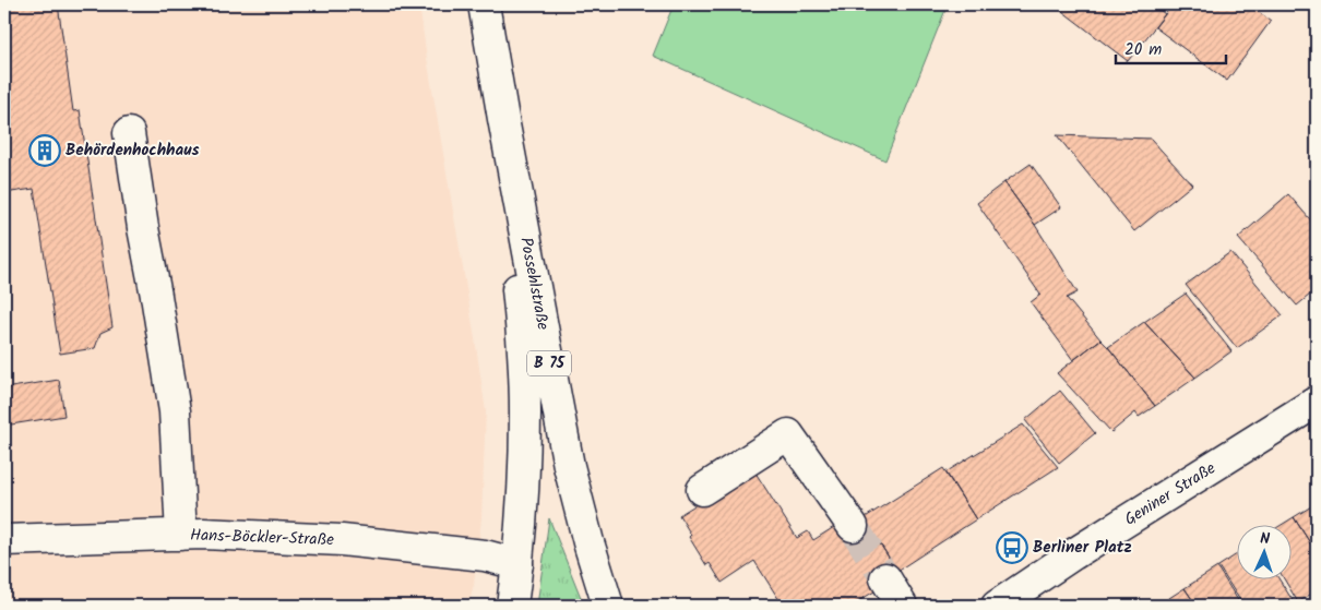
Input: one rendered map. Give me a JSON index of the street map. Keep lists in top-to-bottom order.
{
  "streets": {
    "main road": [
      "Possehlstraße",
      "B 75",
      "Geniner Straße",
      "Hans-Böckler-Straße"
    ]
  },
  "crossings": [
    ["Possehlstraße", "Hans-Böckler-Straße"]
  ],
  "places": {
    "building": ["Behördenhochhaus"],
    "bus stop": ["Berliner Platz"]
  },
  "scale_bar": "20 m",
  "north": "top"
}
